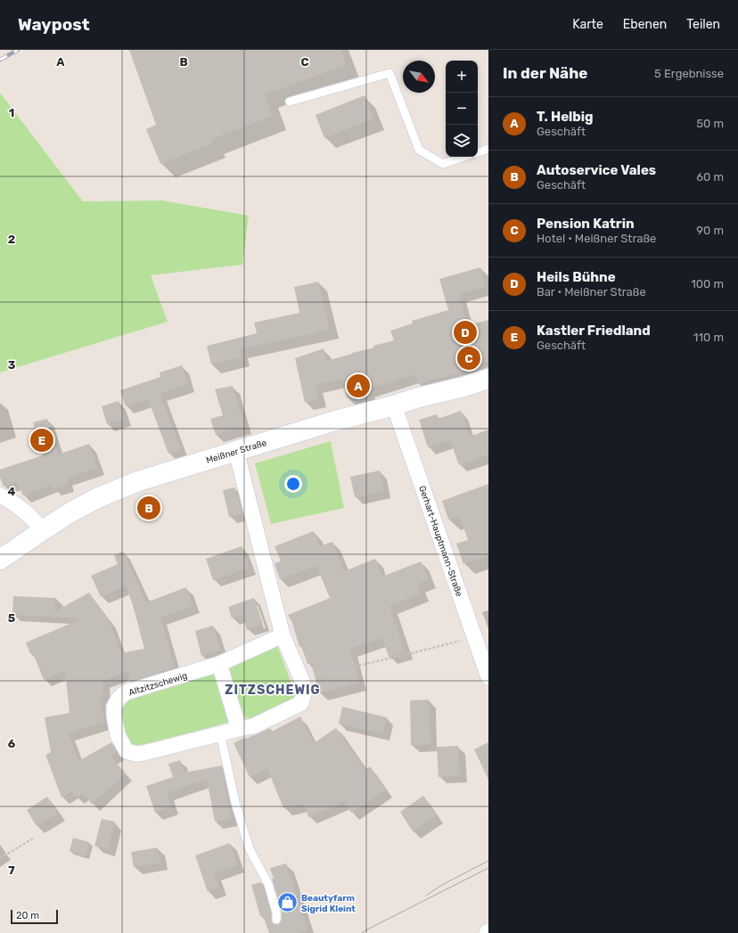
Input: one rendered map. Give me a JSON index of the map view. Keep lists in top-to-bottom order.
{
  "streets": {
    "main road": ["Meißner Straße"],
    "street": ["Gerhart-Hauptmann-Straße", "Altzitzschewig"]
  },
  "crossings": [
    ["Meißner Straße", "Gerhart-Hauptmann-Straße"],
    ["Meißner Straße", "Altzitzschewig"]
  ],
  "districts": ["ZITZSCHEWIG"],
  "places": {
    "shop": ["Beautyfarm Sigrid Kleint"]
  },
  "scale_bar": "20 m",
  "north": "bottom right",
  "page": {
    "header": "Waypost",
    "nav": ["Karte", "Ebenen", "Teilen"],
    "heading": ["In der Nähe", "5 Ergebnisse"],
    "map_buttons": ["+", "−"],
    "list": [
      {
        "mark": "A",
        "name": "T. Helbig",
        "note": "Geschäft",
        "value": "50 m"
      },
      {
        "mark": "B",
        "name": "Autoservice Vales",
        "note": "Geschäft",
        "value": "60 m"
      },
      {
        "mark": "C",
        "name": "Pension Katrin",
        "note": "Hotel · Meißner Straße",
        "value": "90 m"
      },
      {
        "mark": "D",
        "name": "Heils Bühne",
        "note": "Bar · Meißner Straße",
        "value": "100 m"
      },
      {
        "mark": "E",
        "name": "Kastler Friedland",
        "note": "Geschäft",
        "value": "110 m"
      }
    ],
    "pins": [
      "D",
      "C",
      "A",
      "E",
      "B"
    ],
    "scale": "20 m"
  },
  "grid": {
    "columns": ["A", "B", "C"],
    "rows": [
      "1",
      "2",
      "3",
      "4",
      "5",
      "6",
      "7"
    ]
  }
}
